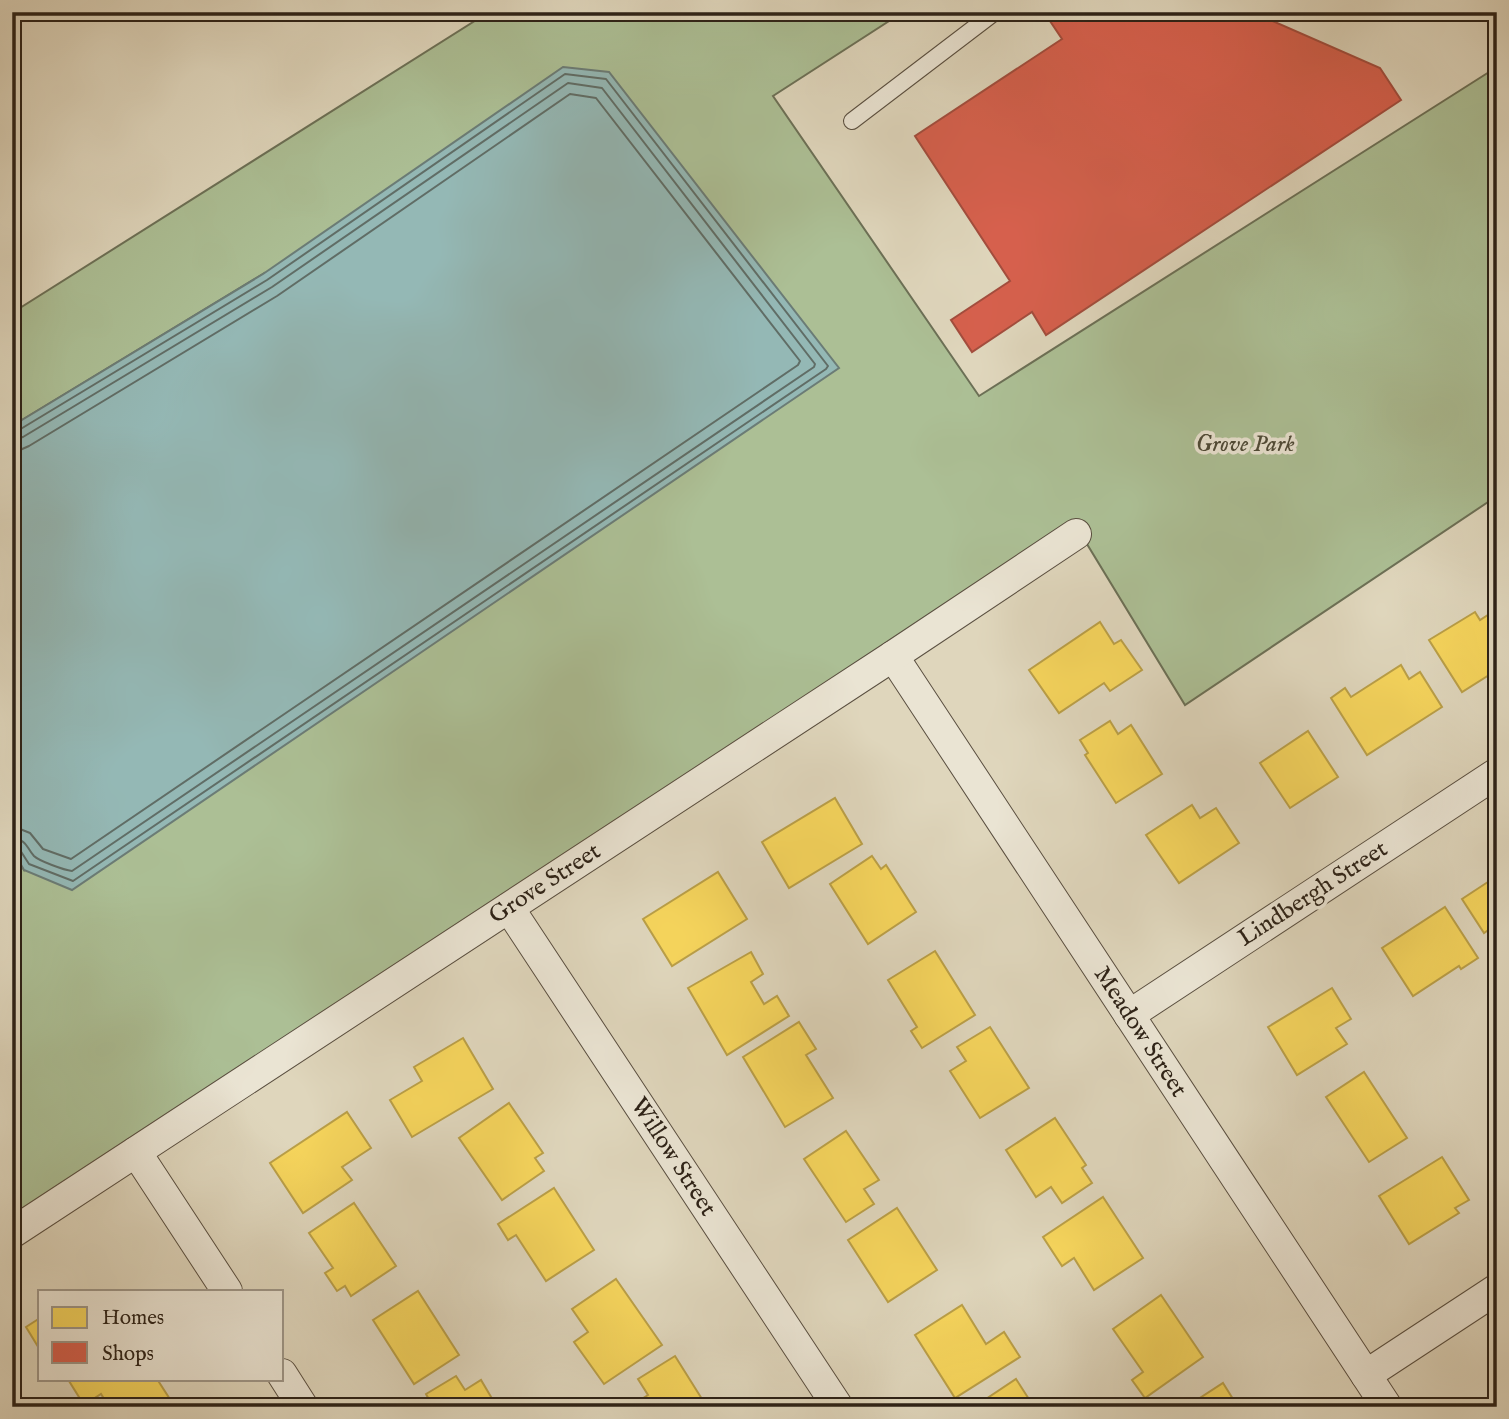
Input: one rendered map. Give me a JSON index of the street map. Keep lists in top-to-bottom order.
{
  "streets": {
    "street": [
      "Grove Street",
      "Lindbergh Street",
      "Meadow Street",
      "Willow Street"
    ]
  },
  "crossings": [
    ["Grove Street", "Meadow Street"],
    ["Grove Street", "Willow Street"],
    ["Lindbergh Street", "Meadow Street"]
  ],
  "parks": ["Grove Park"],
  "legend": ["Homes", "Shops"]
}
